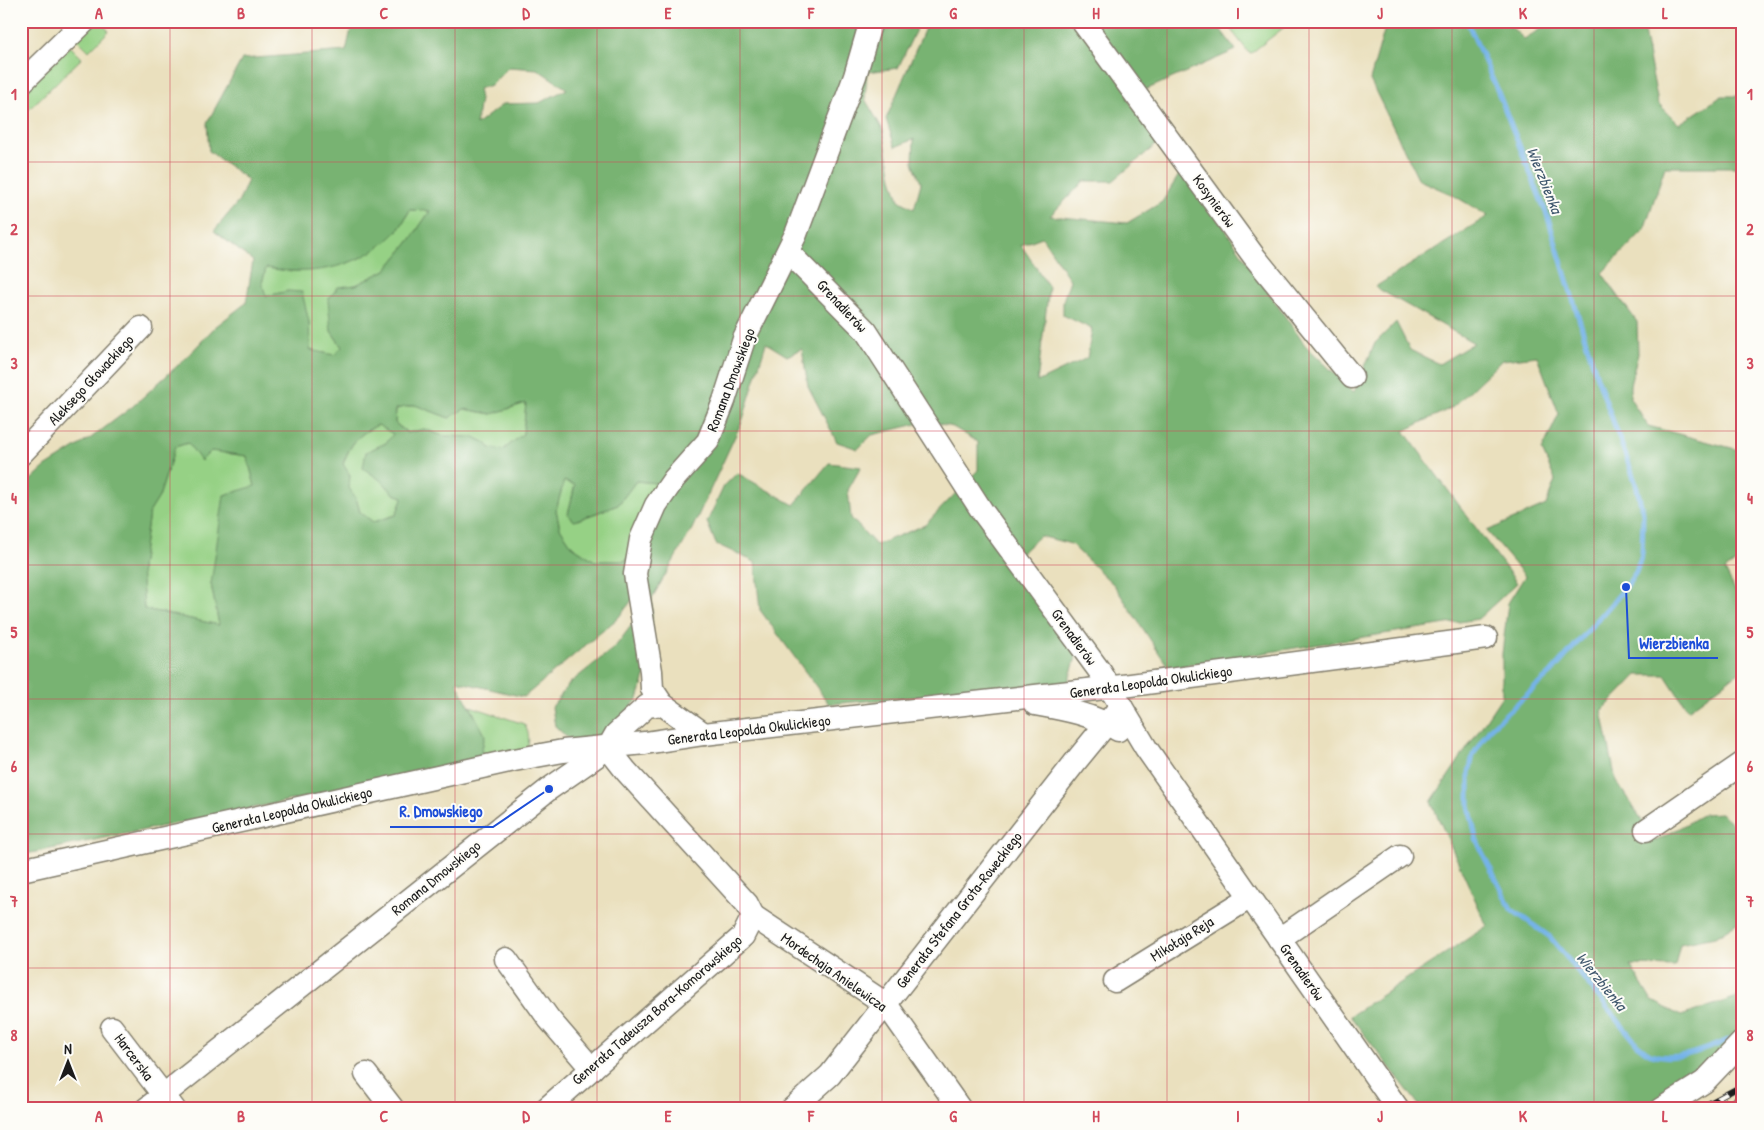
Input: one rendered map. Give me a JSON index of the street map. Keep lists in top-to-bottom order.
{
  "streets": {
    "street": [
      "Kosynierów",
      "Grenadierów",
      "Aleksego Głowackiego",
      "Romana Dmowskiego",
      "Generała Leopolda Okulickiego",
      "Generała Stefana Grota-Roweckiego",
      "Mikołaja Reja",
      "Mordechaja Anielewicza",
      "Generała Tadeusza Bora-Komorowskiego",
      "Harcerska"
    ]
  },
  "crossings": [
    ["Grenadierów", "Romana Dmowskiego"],
    ["Grenadierów", "Generała Leopolda Okulickiego"],
    ["Grenadierów", "Generała Stefana Grota-Roweckiego"],
    ["Grenadierów", "Mikołaja Reja"],
    ["Romana Dmowskiego", "Generała Leopolda Okulickiego"],
    ["Romana Dmowskiego", "Harcerska"],
    ["Generała Leopolda Okulickiego", "Generała Stefana Grota-Roweckiego"],
    ["Generała Stefana Grota-Roweckiego", "Mordechaja Anielewicza"],
    ["Mordechaja Anielewicza", "Generała Tadeusza Bora-Komorowskiego"]
  ],
  "water": ["Wierzbienka"],
  "places": ["Wierzbienka", "R. Dmowskiego"],
  "north": "top",
  "grid": {
    "columns": [
      "A",
      "B",
      "C",
      "D",
      "E",
      "F",
      "G",
      "H",
      "I",
      "J",
      "K",
      "L"
    ],
    "rows": [
      "1",
      "2",
      "3",
      "4",
      "5",
      "6",
      "7",
      "8"
    ]
  }
}
